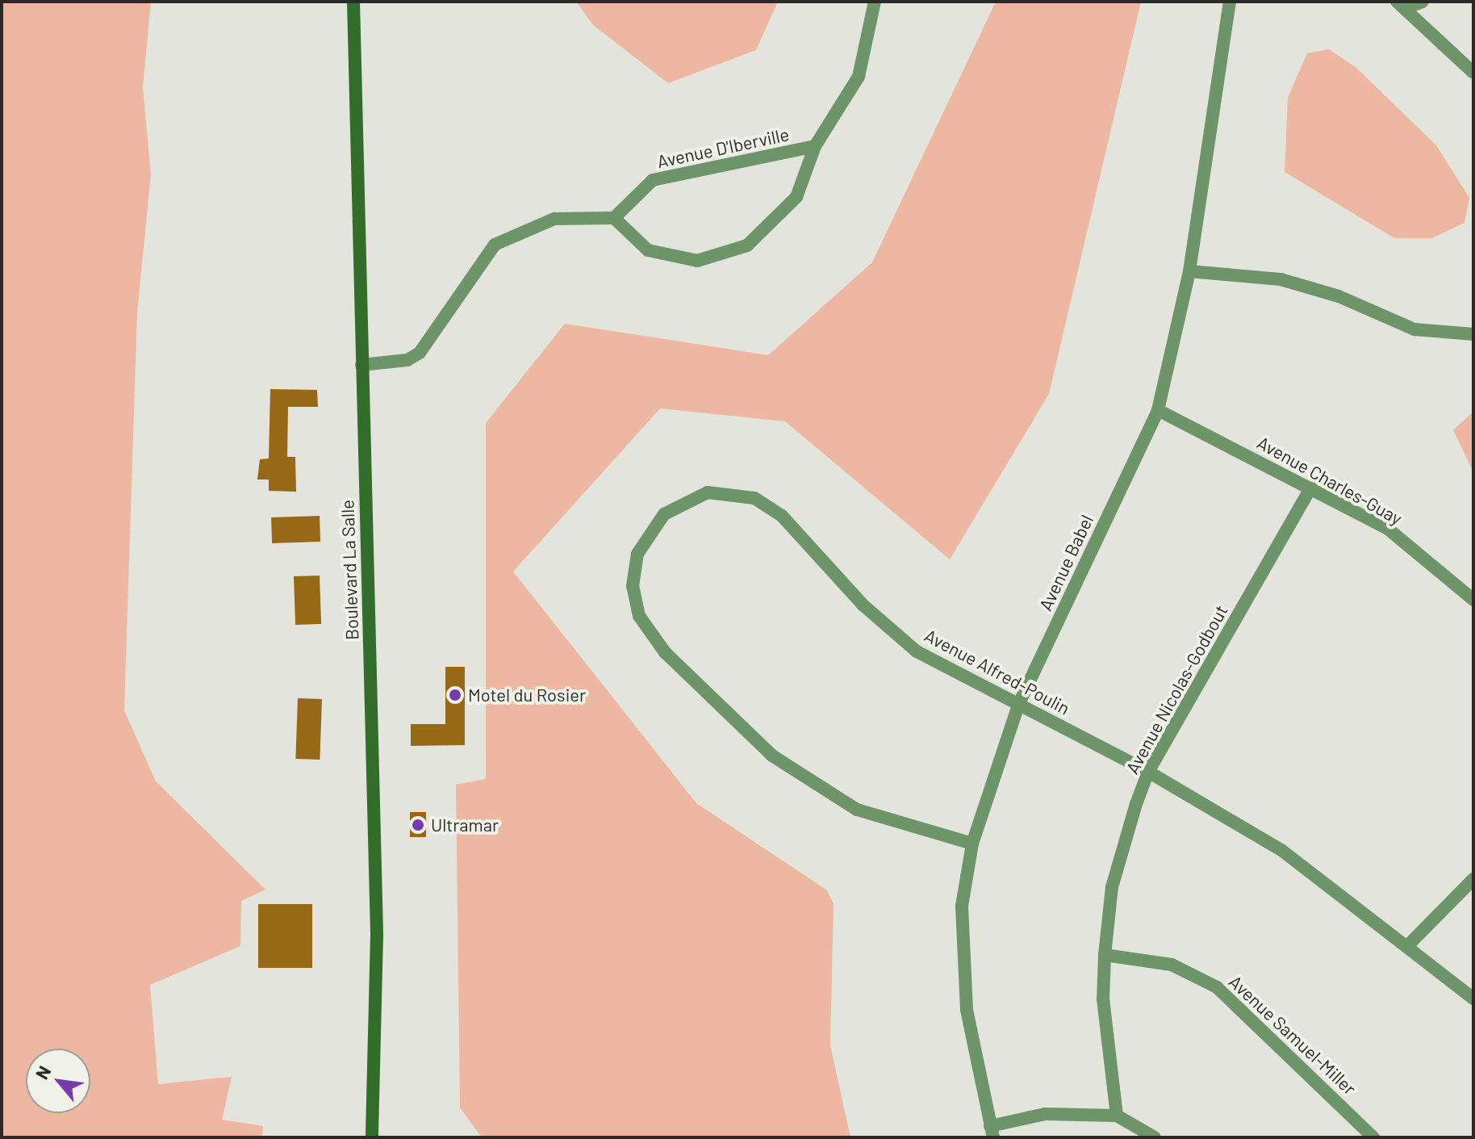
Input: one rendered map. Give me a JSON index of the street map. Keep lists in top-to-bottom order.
{
  "streets": {
    "street": [
      "Avenue D'Iberville",
      "Avenue Charles-Guay",
      "Avenue Babel",
      "Boulevard La Salle",
      "Avenue Alfred-Poulin",
      "Avenue Nicolas-Godbout",
      "Avenue Samuel-Miller"
    ]
  },
  "crossings": [
    ["Avenue Charles-Guay", "Avenue Babel"],
    ["Avenue Charles-Guay", "Avenue Nicolas-Godbout"],
    ["Avenue Babel", "Avenue Alfred-Poulin"],
    ["Avenue Alfred-Poulin", "Avenue Nicolas-Godbout"],
    ["Avenue Nicolas-Godbout", "Avenue Samuel-Miller"]
  ],
  "places": ["Motel du Rosier", "Ultramar"],
  "north": "top left"
}
